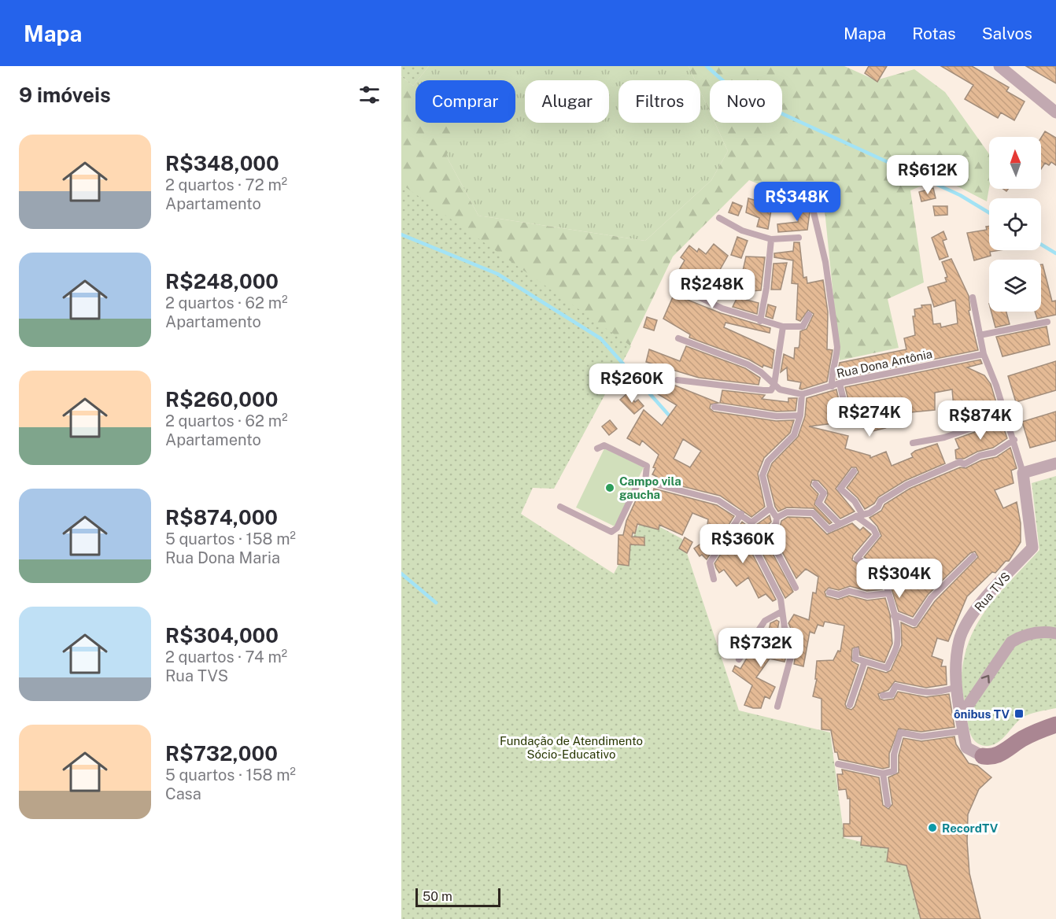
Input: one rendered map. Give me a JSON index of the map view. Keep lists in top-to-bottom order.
{
  "streets": {
    "street": ["Rua TVS"],
    "lane": ["Rua Dona Antônia"]
  },
  "parks": ["Fundação de Atendimento Sócio-Educativo"],
  "places": {
    "other": ["Campo vila gaucha", "RecordTV"],
    "transit": ["ônibus TV"]
  },
  "scale_bar": "50 m",
  "north": "top",
  "page": {
    "header": "Mapa",
    "nav": ["Mapa", "Rotas", "Salvos"],
    "heading": "9 imóveis",
    "chip": [
      "Comprar",
      "Alugar",
      "Filtros",
      "Novo"
    ],
    "list": [
      {
        "name": "R$348,000",
        "note": "2 quartos · 72 m² · Apartamento"
      },
      {
        "name": "R$248,000",
        "note": "2 quartos · 62 m² · Apartamento"
      },
      {
        "name": "R$260,000",
        "note": "2 quartos · 62 m² · Apartamento"
      },
      {
        "name": "R$874,000",
        "note": "5 quartos · 158 m² · Rua Dona Maria"
      },
      {
        "name": "R$304,000",
        "note": "2 quartos · 74 m² · Rua TVS"
      },
      {
        "name": "R$732,000",
        "note": "5 quartos · 158 m² · Casa"
      }
    ],
    "price": [
      "R$612K",
      "R$348K",
      "R$248K",
      "R$260K",
      "R$274K",
      "R$874K",
      "R$360K",
      "R$304K",
      "R$732K"
    ],
    "scale": "50 m"
  }
}
